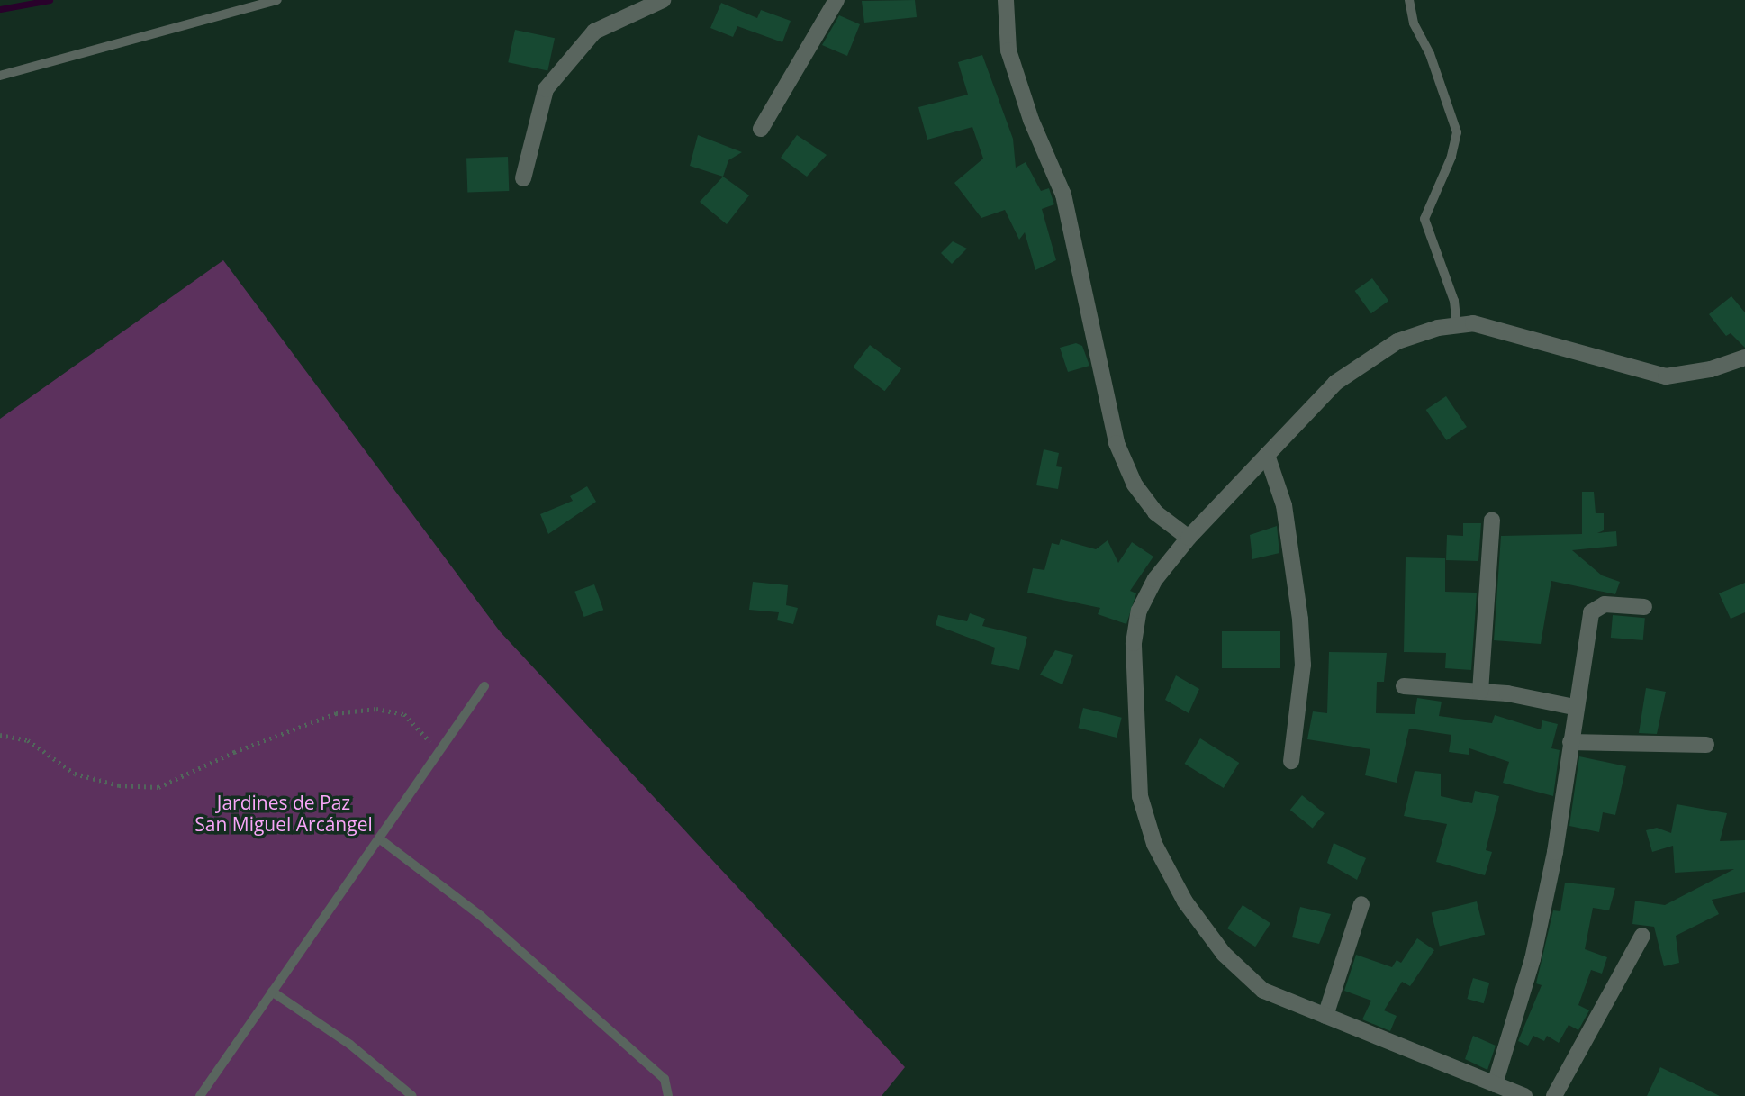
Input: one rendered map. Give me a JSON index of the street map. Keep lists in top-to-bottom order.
{
  "parks": ["Jardines de Paz San Miguel Arcángel"]
}
